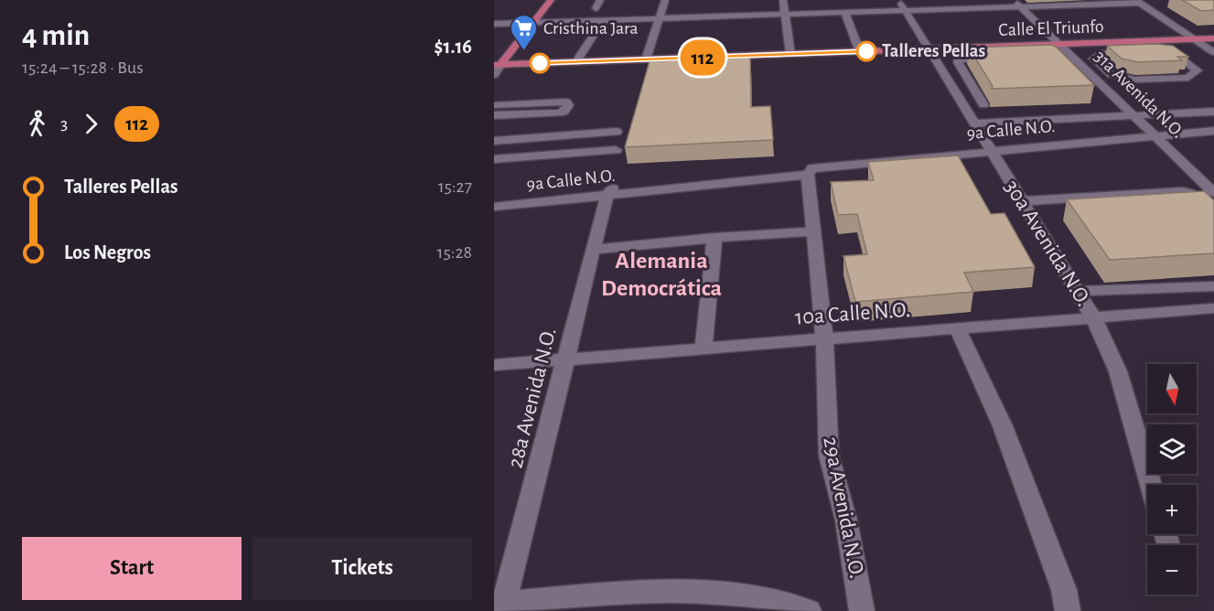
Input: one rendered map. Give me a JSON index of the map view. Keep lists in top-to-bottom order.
{
  "streets": {
    "main road": ["Calle El Triunfo"],
    "street": [
      "31a Avenida N.O.",
      "9a Calle N.O.",
      "30a Avenida N.O.",
      "10a Calle N.O.",
      "28a Avenida N.O.",
      "29a Avenida N.O."
    ]
  },
  "crossings": [
    ["Calle El Triunfo", "31a Avenida N.O."],
    ["Calle El Triunfo", "30a Avenida N.O."],
    ["31a Avenida N.O.", "9a Calle N.O."],
    ["9a Calle N.O.", "30a Avenida N.O."],
    ["9a Calle N.O.", "28a Avenida N.O."],
    ["9a Calle N.O.", "29a Avenida N.O."],
    ["30a Avenida N.O.", "10a Calle N.O."],
    ["10a Calle N.O.", "28a Avenida N.O."],
    ["10a Calle N.O.", "29a Avenida N.O."]
  ],
  "districts": ["Alemania Democrática"],
  "places": {
    "other": ["Talleres Pellas"],
    "supermarket": ["Cristhina Jara"]
  },
  "lines": ["bus line 112"],
  "north": "bottom",
  "page": {
    "heading": ["4 min", "15:24 – 15:28 · Bus", "$1.16"],
    "on_map": "112",
    "legs": ["3", "112"],
    "list": [
      {
        "name": "Talleres Pellas",
        "value": "15:27"
      },
      {
        "name": "Los Negros",
        "value": "15:28"
      }
    ],
    "map_buttons": ["+", "−"],
    "buttons": ["Start", "Tickets"]
  }
}
